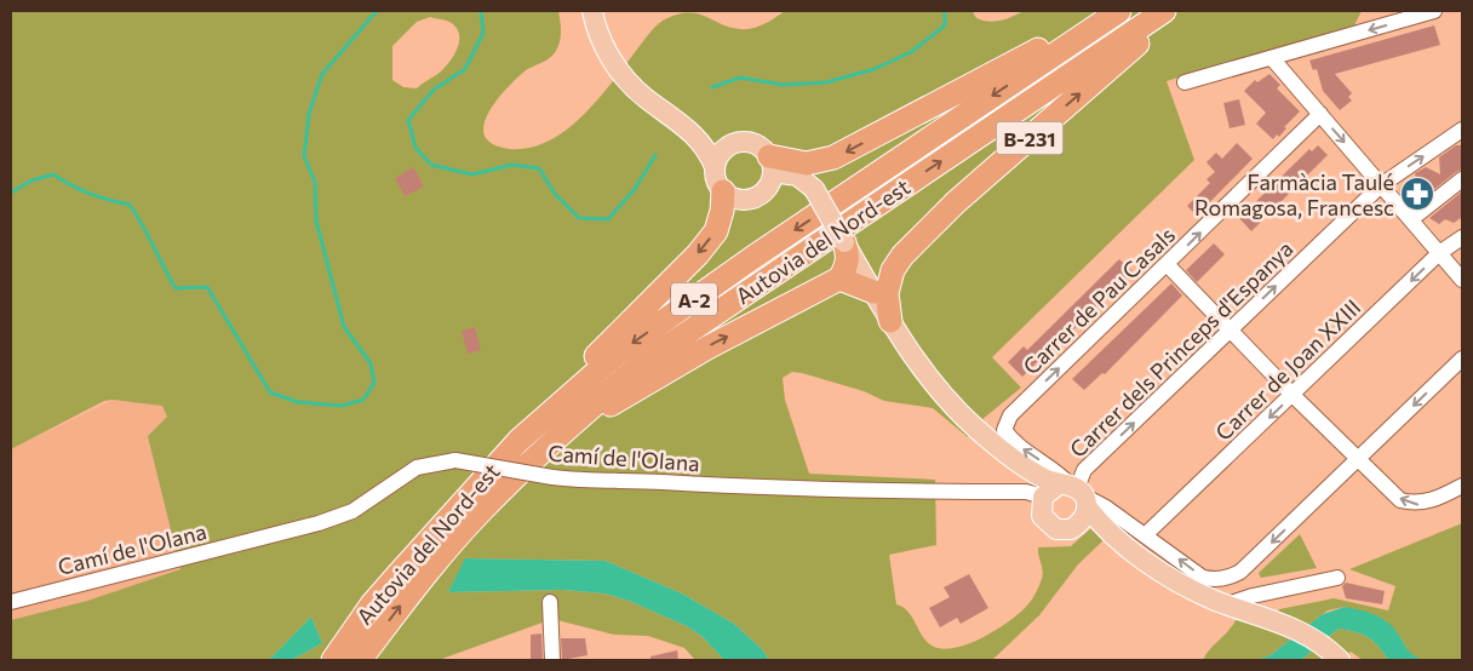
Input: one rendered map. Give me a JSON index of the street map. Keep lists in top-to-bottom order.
{
  "streets": {
    "highway": ["B-231", "Autovia del Nord-est", "A-2"],
    "street": [
      "Carrer de Pau Casals",
      "Carrer dels Princeps d'Espanya",
      "Carrer de Joan XXIII",
      "Camí de l'Olana"
    ]
  },
  "crossings": [
    ["B-231", "Carrer de Pau Casals"],
    ["B-231", "Carrer dels Princeps d'Espanya"],
    ["B-231", "Camí de l'Olana"],
    ["Carrer de Pau Casals", "Carrer dels Princeps d'Espanya"],
    ["Carrer de Pau Casals", "Camí de l'Olana"],
    ["Carrer dels Princeps d'Espanya", "Camí de l'Olana"]
  ],
  "one_way": ["Carrer de Pau Casals", "Carrer dels Princeps d'Espanya"],
  "places": {
    "pharmacy": ["Farmàcia Taulé Romagosa, Francesc"]
  }
}
